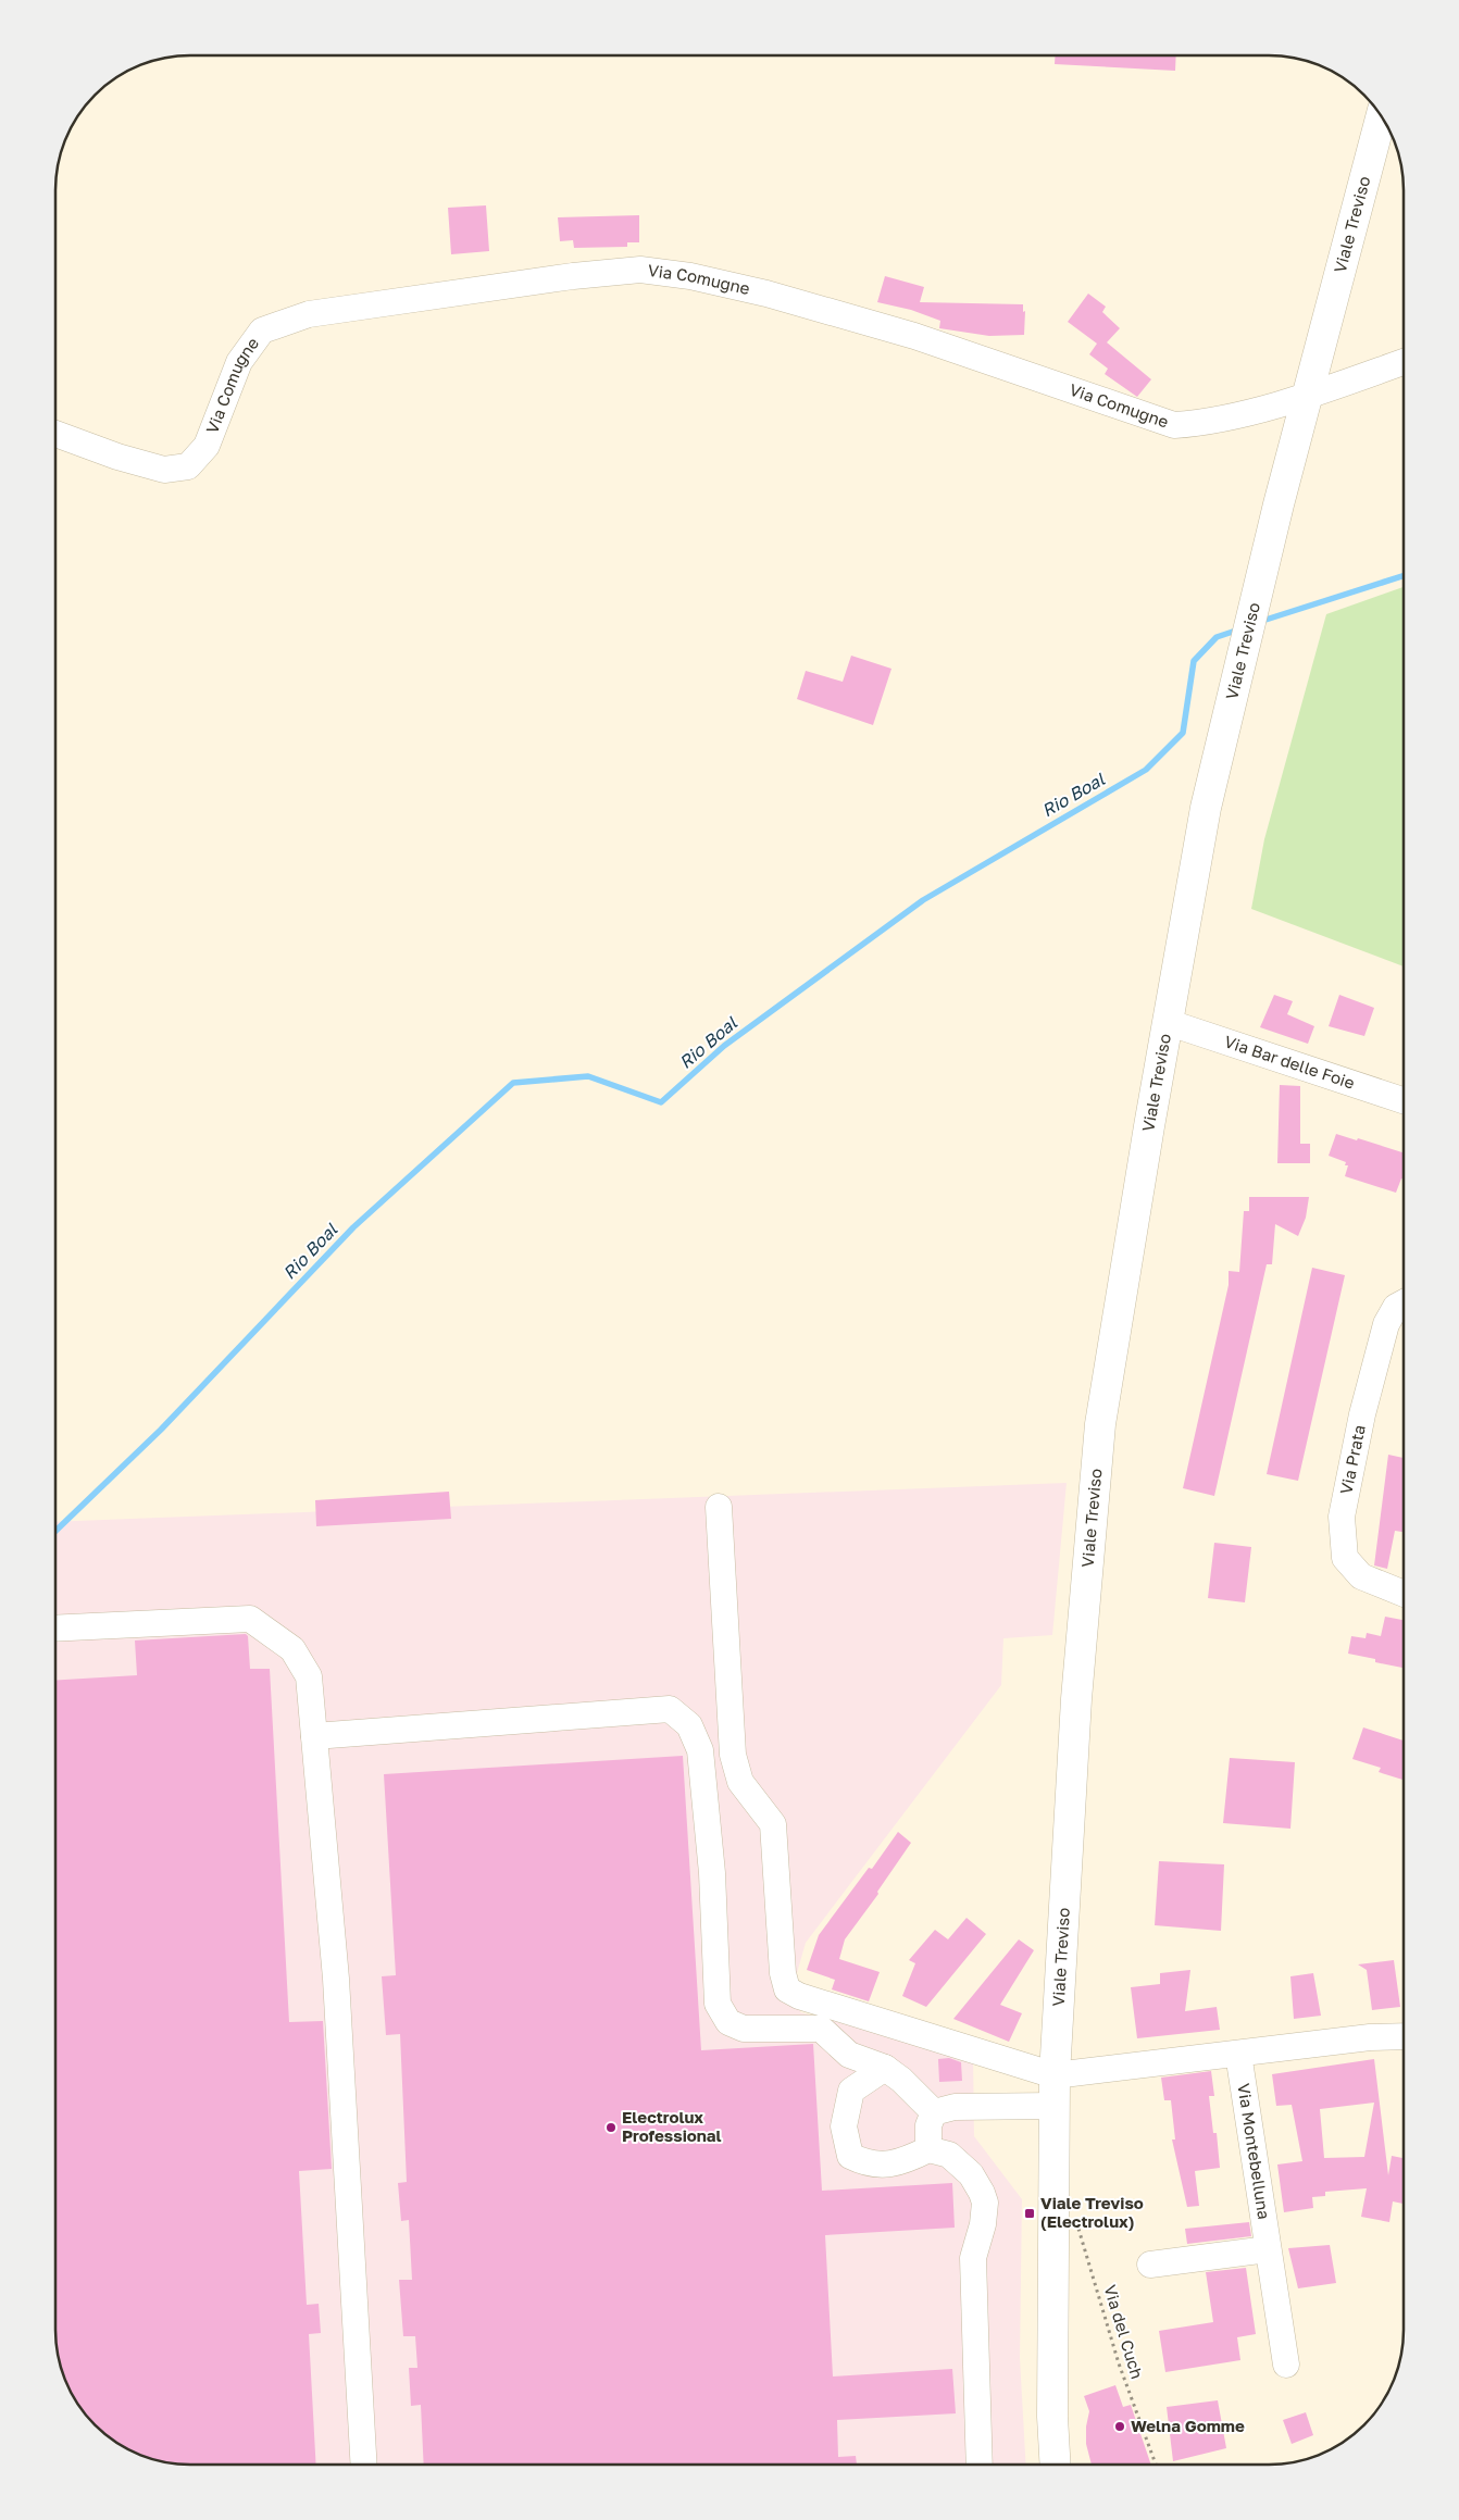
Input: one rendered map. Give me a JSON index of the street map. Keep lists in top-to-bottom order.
{
  "streets": {
    "main road": ["Viale Treviso"],
    "street": [
      "Via Comugne",
      "Via Bar delle Foie",
      "Via Prata",
      "Via Montebelluna"
    ],
    "path": ["Via del Cuch"]
  },
  "crossings": [
    ["Viale Treviso", "Via Comugne"],
    ["Viale Treviso", "Via Bar delle Foie"],
    ["Viale Treviso", "Via del Cuch"]
  ],
  "water": ["Rio Boal"],
  "places": {
    "other": ["Electrolux Professional", "Welna Gomme"],
    "transit": ["Viale Treviso (Electrolux)"]
  }
}
